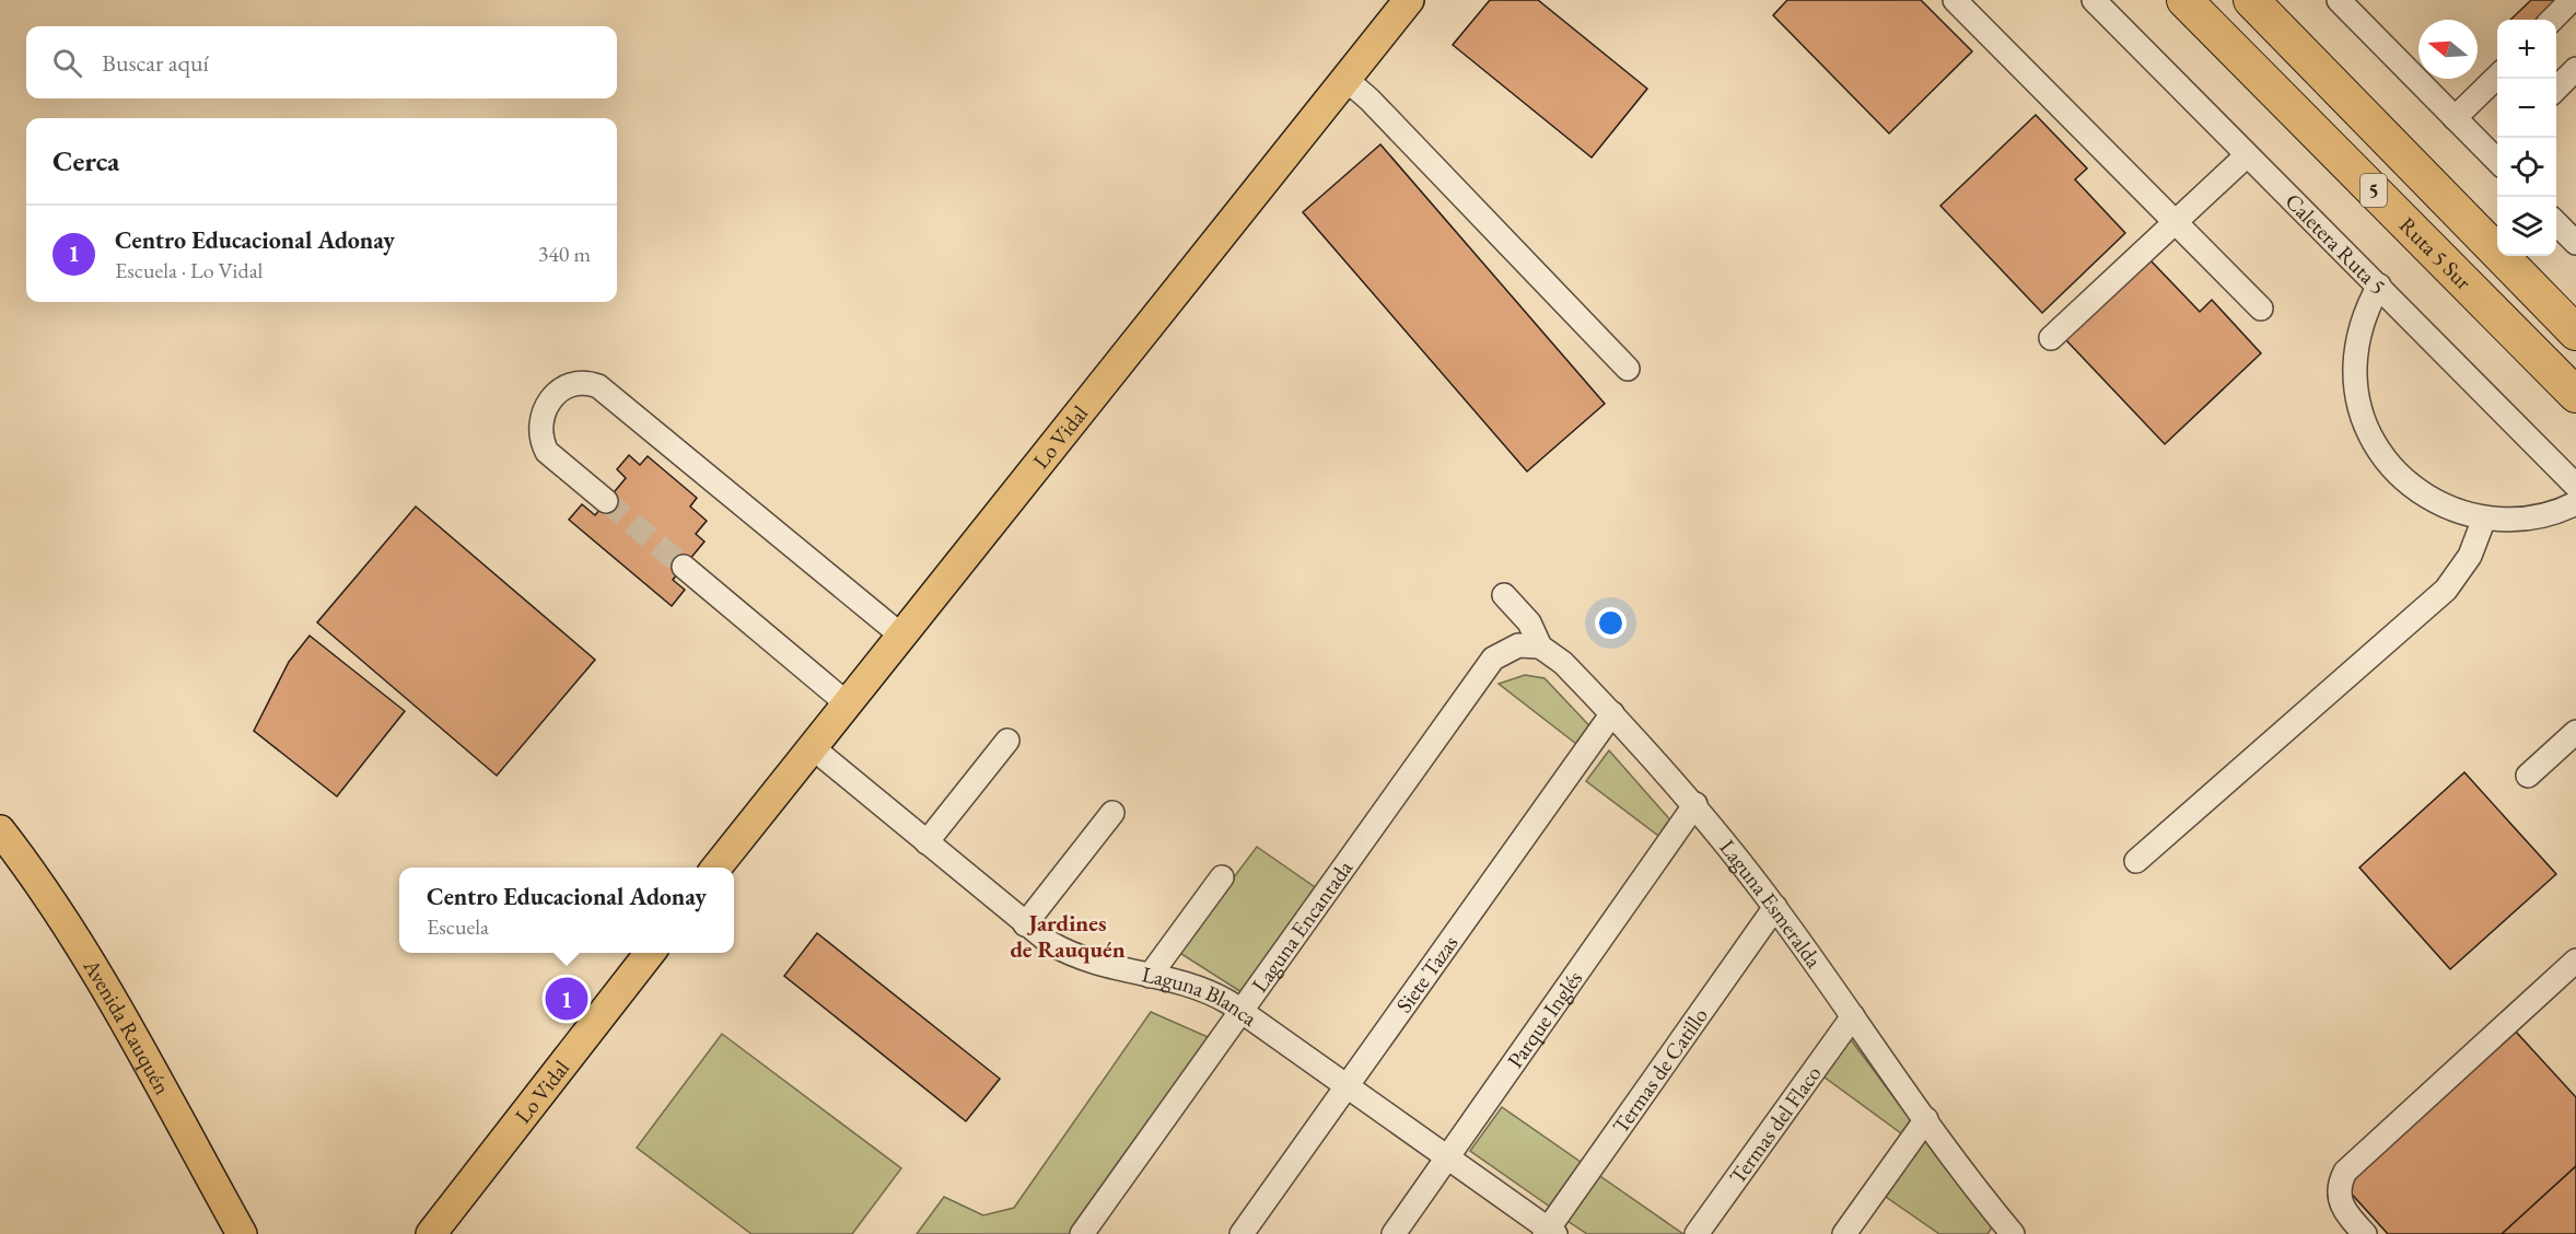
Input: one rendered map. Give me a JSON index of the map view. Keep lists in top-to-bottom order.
{
  "streets": {
    "highway": ["5", "Ruta 5 Sur"],
    "main road": ["Lo Vidal", "Avenida Rauquén"],
    "street": [
      "Caletera Ruta 5",
      "Laguna Esmeralda",
      "Laguna Encantada",
      "Siete Tazas",
      "Laguna Blanca",
      "Parque Inglés",
      "Termas de Catillo",
      "Termas del Flaco"
    ]
  },
  "crossings": [
    ["Lo Vidal", "Laguna Blanca"],
    ["Laguna Esmeralda", "Laguna Encantada"],
    ["Laguna Esmeralda", "Siete Tazas"],
    ["Laguna Esmeralda", "Parque Inglés"],
    ["Laguna Esmeralda", "Termas de Catillo"],
    ["Laguna Esmeralda", "Termas del Flaco"],
    ["Laguna Encantada", "Laguna Blanca"],
    ["Siete Tazas", "Laguna Blanca"],
    ["Laguna Blanca", "Parque Inglés"],
    ["Laguna Blanca", "Termas de Catillo"]
  ],
  "districts": ["Jardines de Rauquén"],
  "north": "left",
  "page": {
    "map_buttons": ["+", "−"],
    "search": "Buscar aquí",
    "heading": "Cerca",
    "list": [
      {
        "mark": "1",
        "name": "Centro Educacional Adonay",
        "note": "Escuela · Lo Vidal",
        "value": "340 m"
      }
    ],
    "popup": ["Centro Educacional Adonay", "Escuela"],
    "pins": "1"
  }
}
